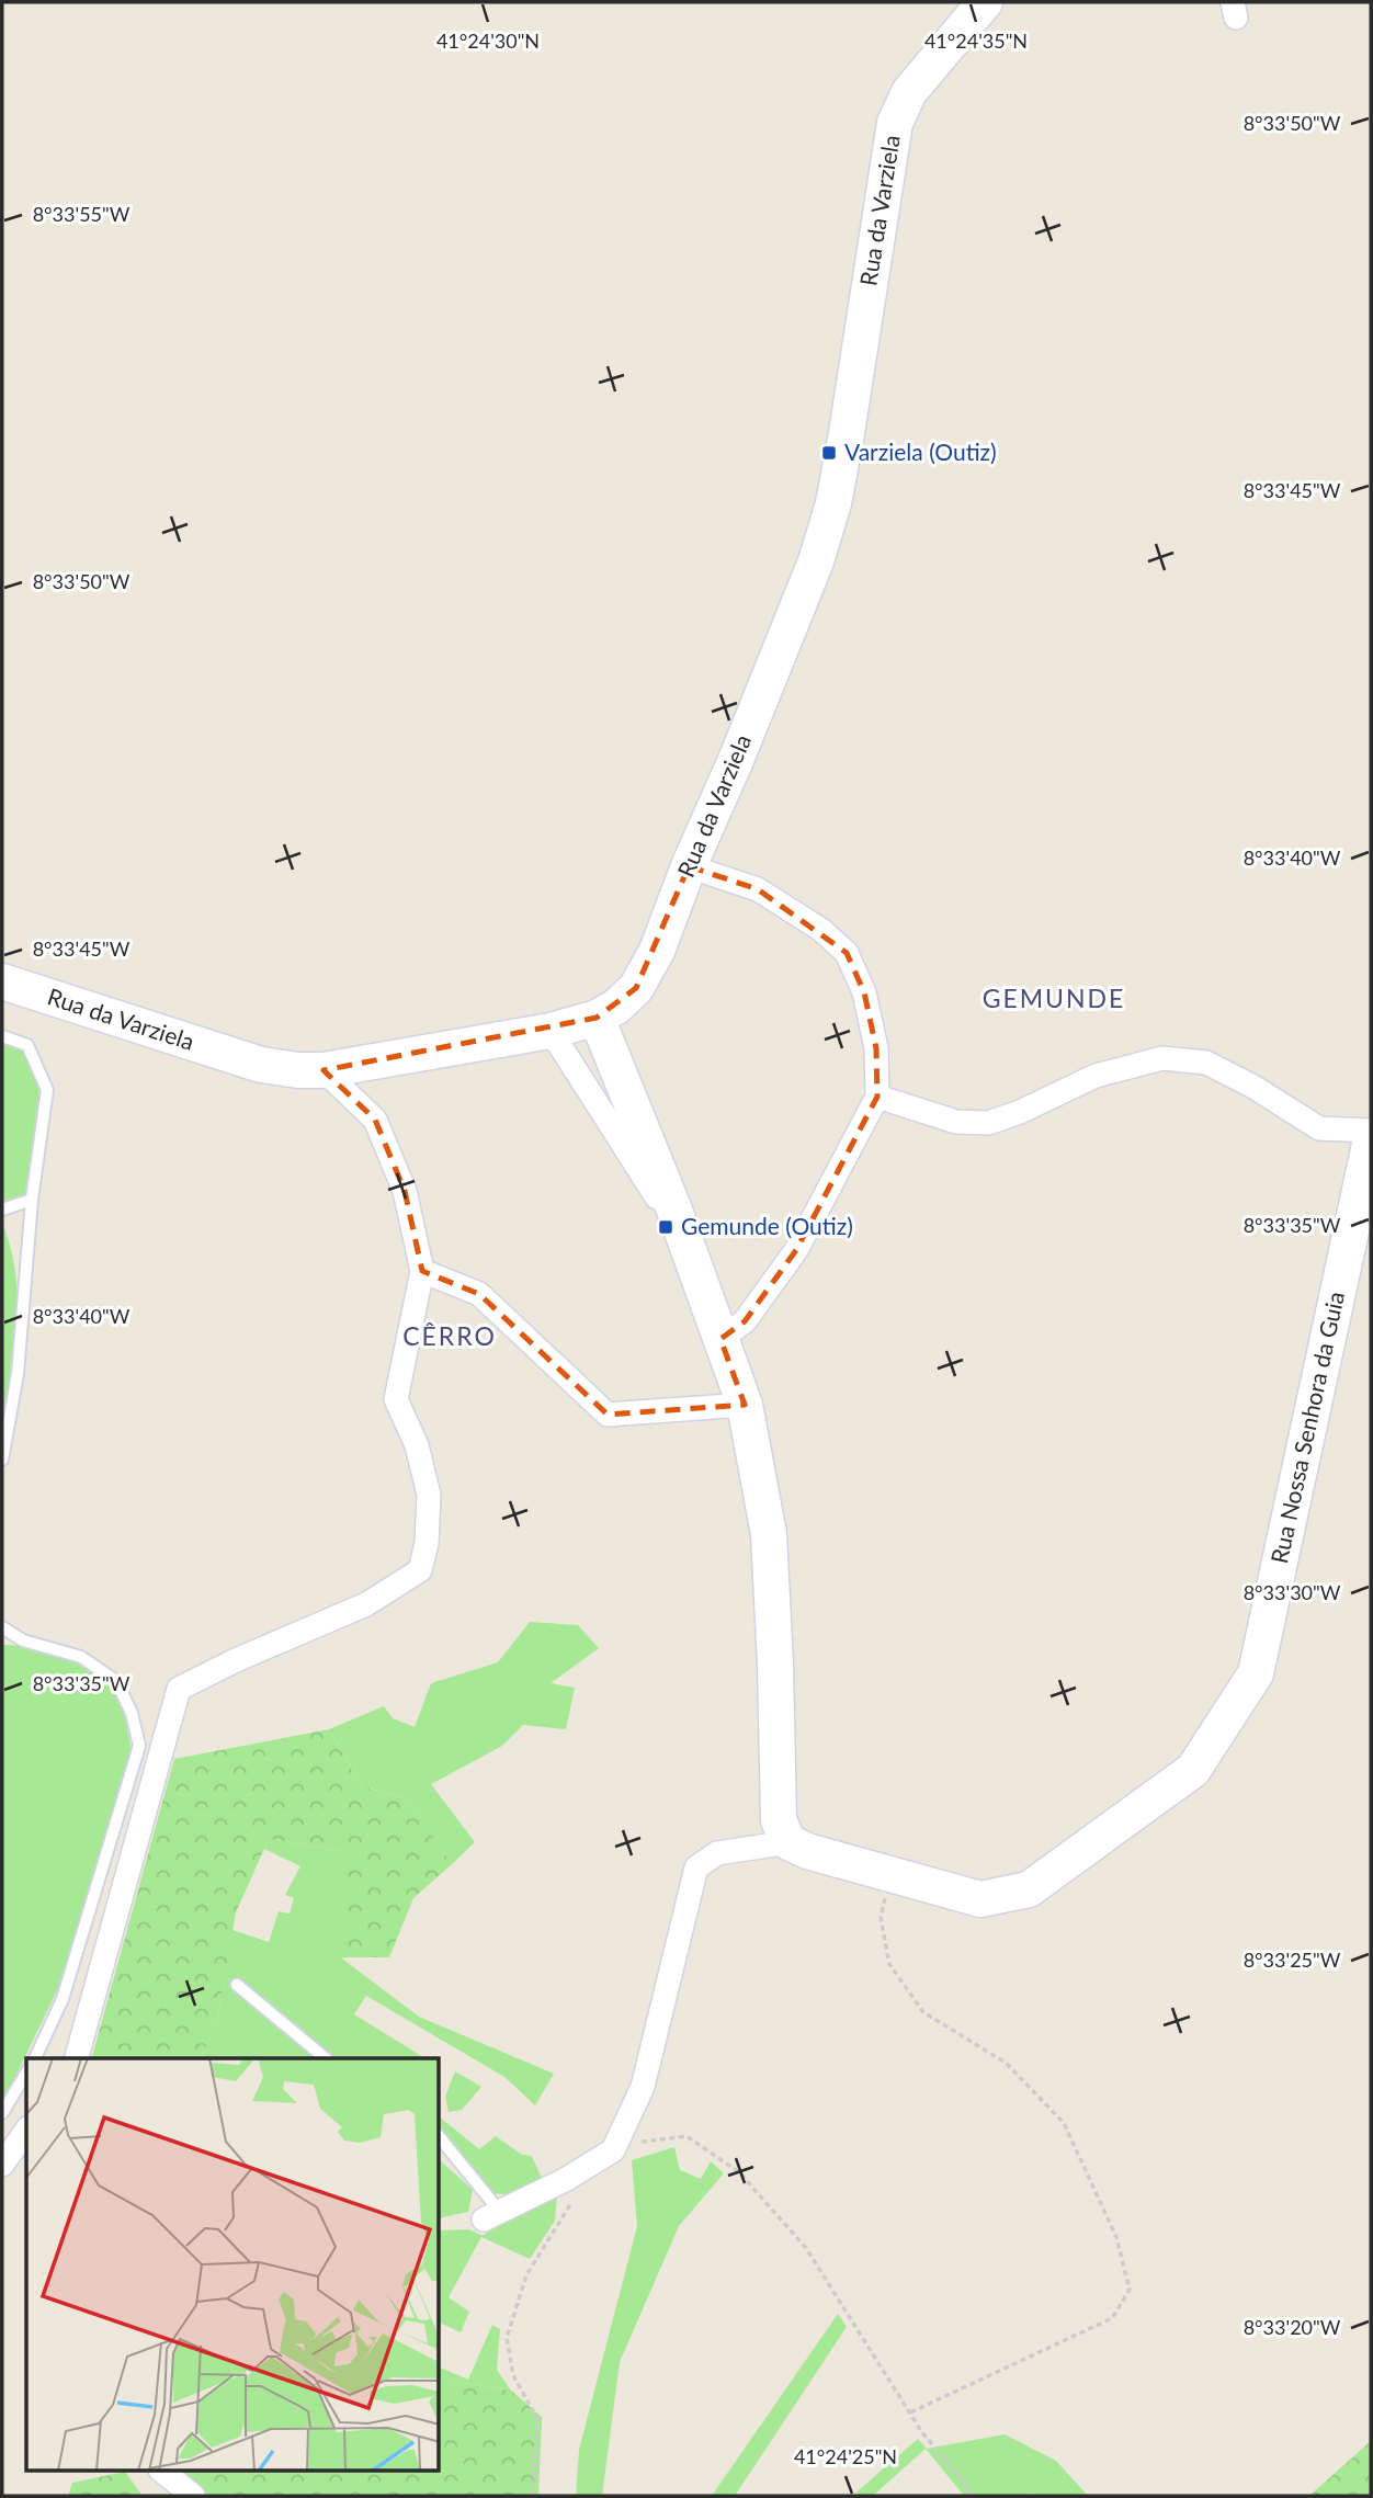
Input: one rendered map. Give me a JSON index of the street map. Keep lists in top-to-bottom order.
{
  "streets": {
    "street": ["Rua da Varziela", "Rua Nossa Senhora da Guia"]
  },
  "districts": ["GEMUNDE", "CÊRRO"],
  "places": {
    "transit": ["Varziela (Outiz)", "Gemunde (Outiz)"]
  },
  "coordinates": [
    "41°24'35\"N",
    "41°24'30\"N",
    "8°33'50\"W",
    "8°33'55\"W",
    "8°33'45\"W",
    "8°33'40\"W",
    "8°33'35\"W",
    "8°33'30\"W",
    "8°33'25\"W",
    "8°33'20\"W",
    "41°24'25\"N"
  ]
}
